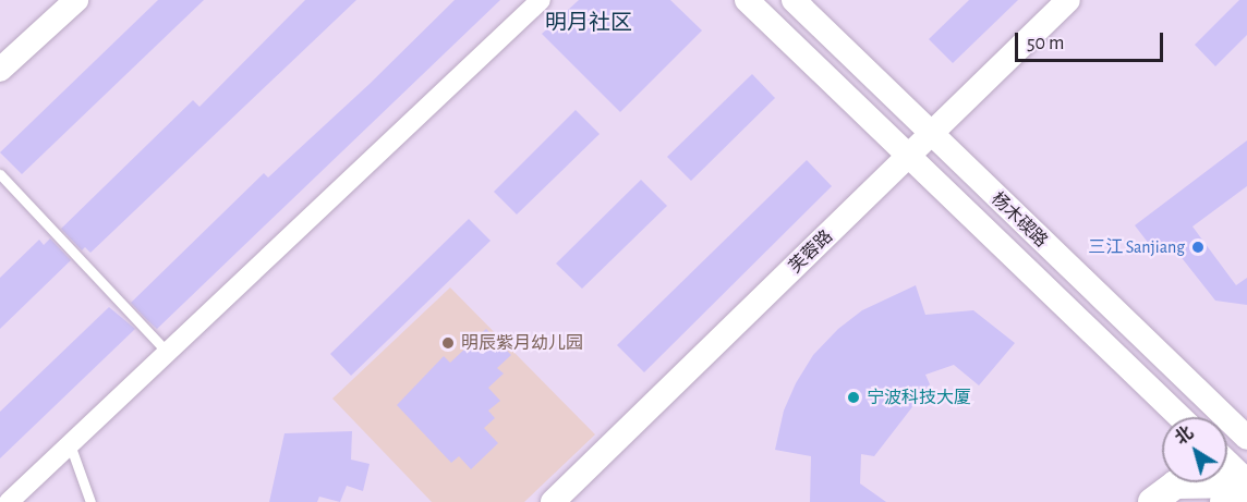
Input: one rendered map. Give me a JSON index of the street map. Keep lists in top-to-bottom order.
{
  "streets": {
    "street": ["杨木碶路", "芙蓉路"]
  },
  "crossings": [
    ["杨木碶路", "芙蓉路"]
  ],
  "districts": ["明月社区"],
  "places": ["三江 Sanjiang", "明辰紫月幼儿园", "宁波科技大厦"],
  "scale_bar": "50 m",
  "north": "top left"
}
